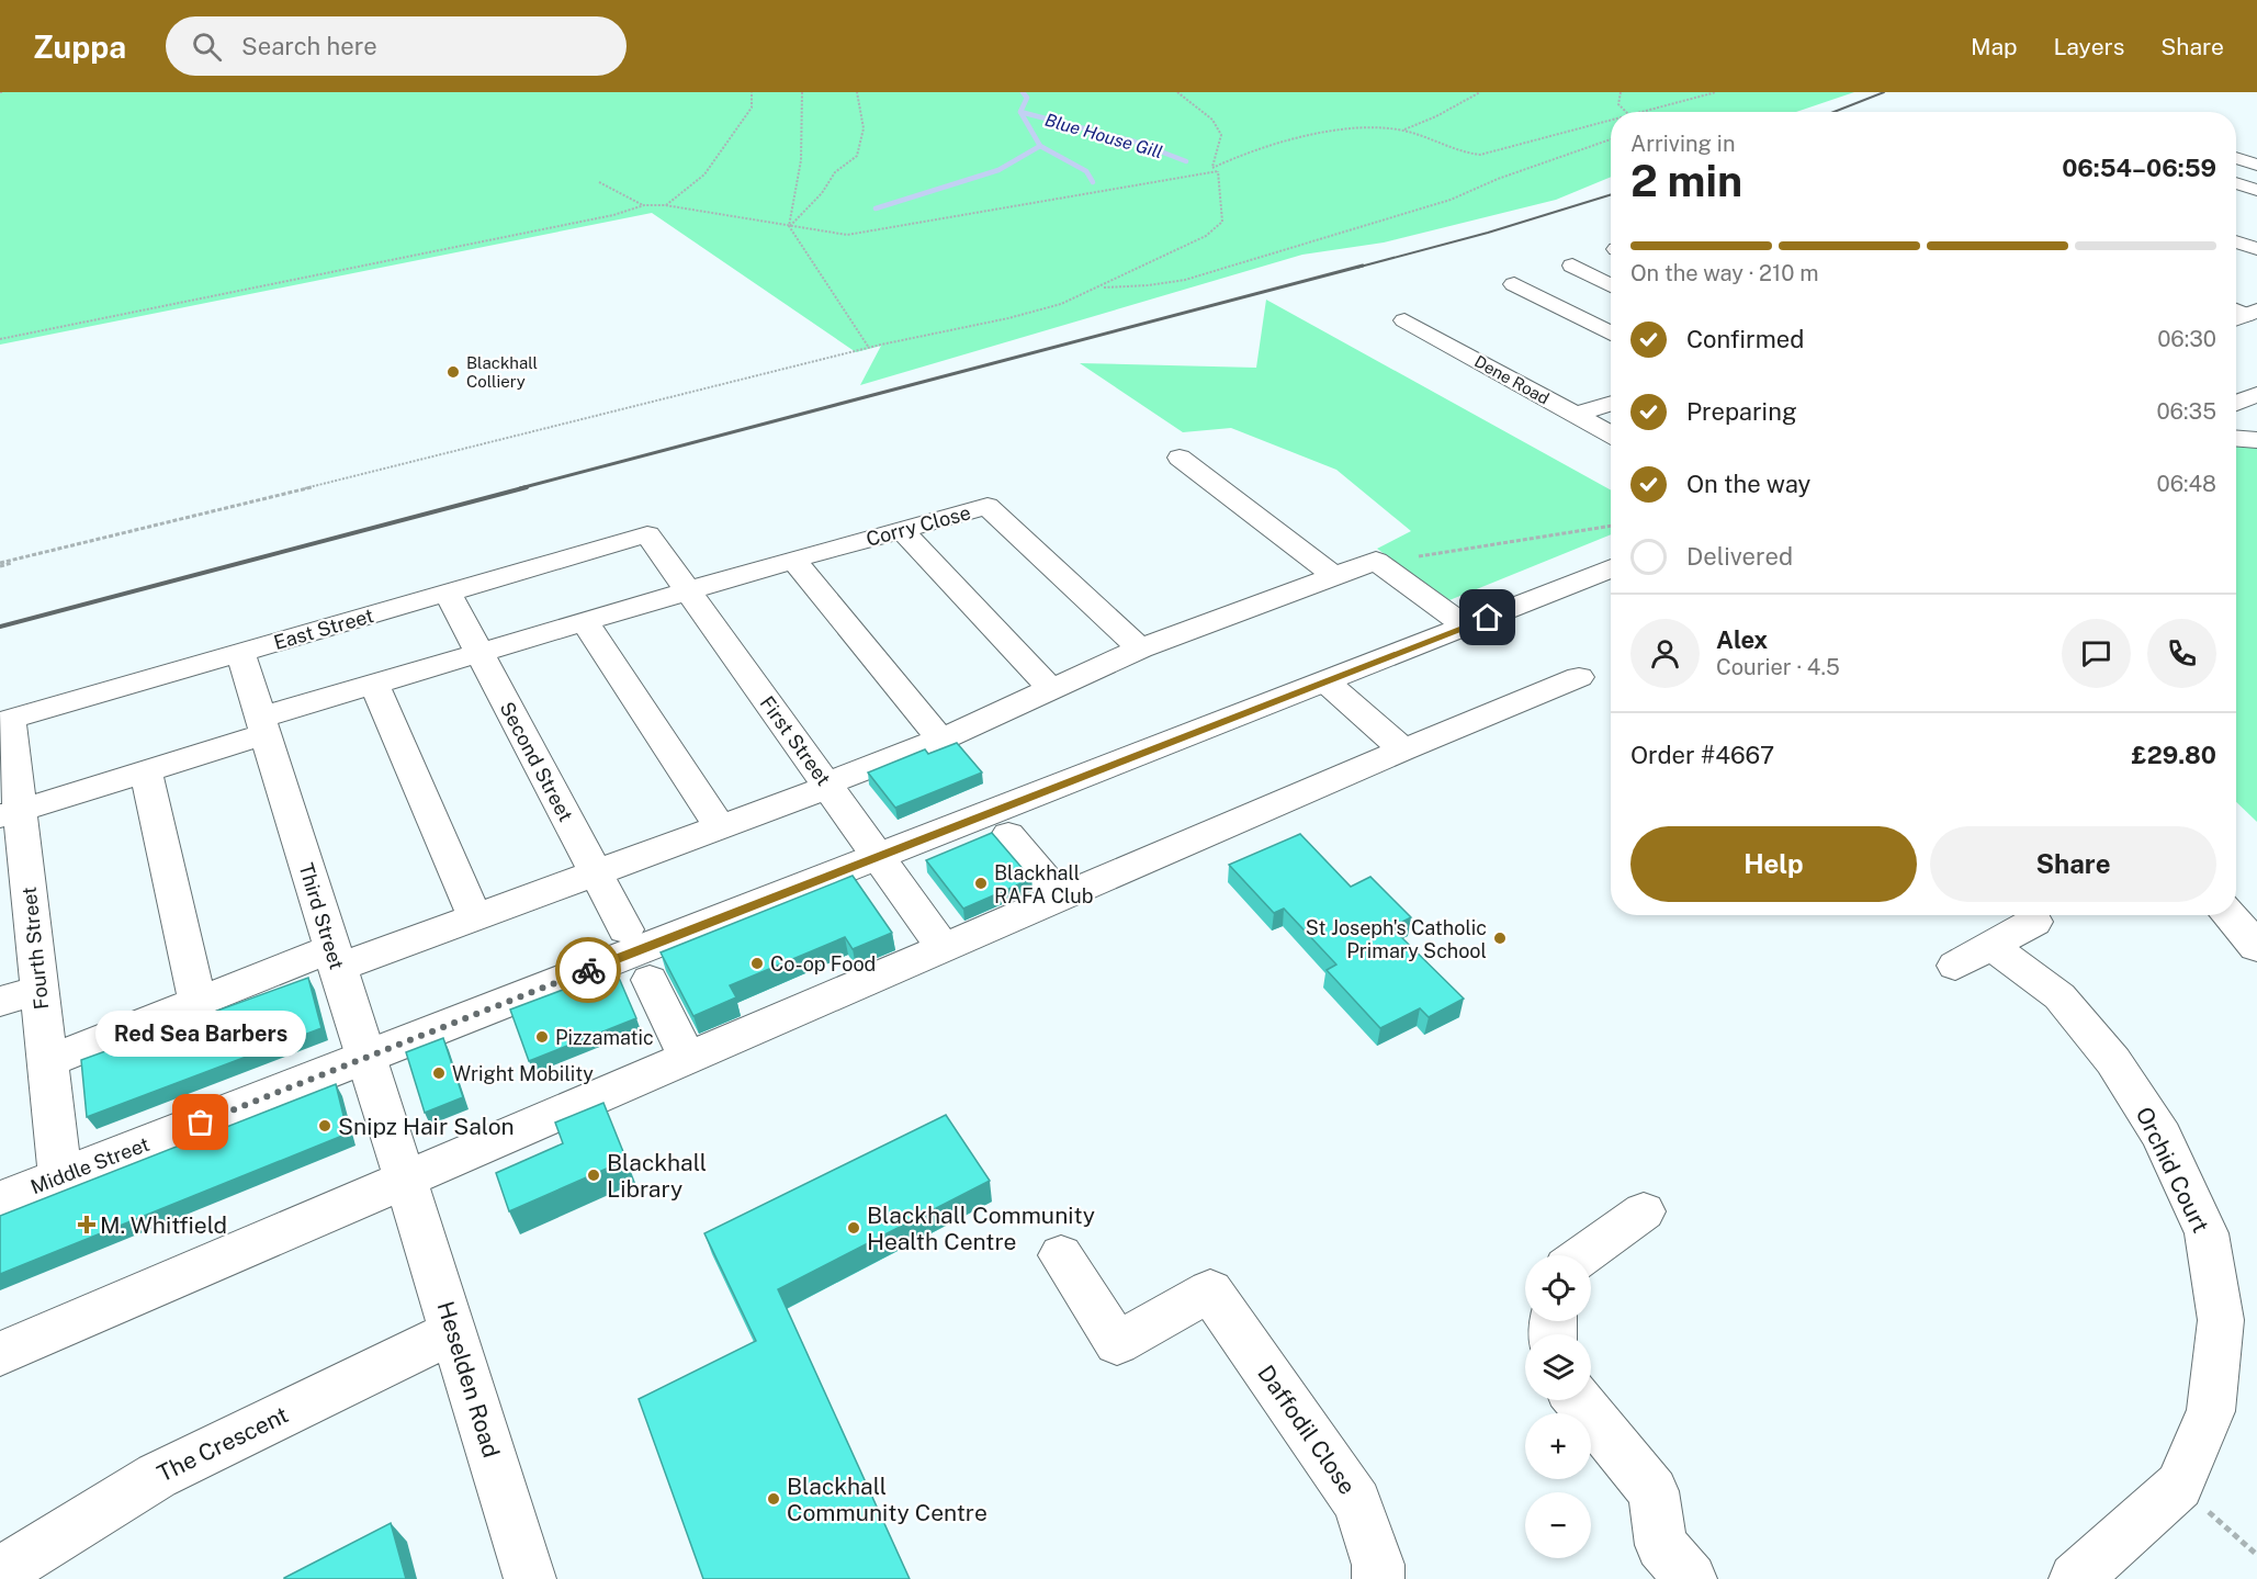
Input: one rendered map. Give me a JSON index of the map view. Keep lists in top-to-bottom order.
{
  "streets": {
    "main road": ["Middle Street"],
    "street": [
      "Dene Road",
      "Corry Close",
      "East Street",
      "First Street",
      "Second Street",
      "Third Street",
      "Fourth Street",
      "Orchid Court",
      "Heselden Road",
      "Daffodil Close",
      "The Crescent"
    ]
  },
  "crossings": [
    ["Corry Close", "First Street"],
    ["Corry Close", "Second Street"],
    ["Corry Close", "Third Street"],
    ["Corry Close", "Fourth Street"],
    ["East Street", "First Street"],
    ["East Street", "Second Street"],
    ["East Street", "Third Street"],
    ["East Street", "Fourth Street"],
    ["First Street", "Middle Street"],
    ["Third Street", "Middle Street"],
    ["Third Street", "Heselden Road"],
    ["Fourth Street", "Middle Street"],
    ["Heselden Road", "The Crescent"]
  ],
  "water": ["Blue House Gill"],
  "places": {
    "other": [
      "Blackhall Colliery",
      "Blackhall RAFA Club",
      "St Joseph's Catholic Primary School",
      "Co-op Food",
      "Pizzamatic",
      "Wright Mobility",
      "Red Sea Barbers",
      "Snipz Hair Salon",
      "Blackhall Library",
      "Blackhall Community Health Centre",
      "Blackhall Community Centre"
    ],
    "health": ["M. Whitfield"]
  },
  "page": {
    "header": "Zuppa",
    "search": "Search here",
    "nav": ["Map", "Layers", "Share"],
    "heading": ["2 min", "Arriving in", "06:54–06:59"],
    "panel": [
      "Alex",
      "Courier · 4.5",
      "Order #4667",
      "£29.80"
    ],
    "bar": "On the way · 210 m",
    "list": [
      ["Confirmed", "06:30"],
      ["Preparing", "06:35"],
      ["On the way", "06:48"],
      "Delivered"
    ],
    "buttons": ["Help", "Share"],
    "bubble": "Red Sea Barbers",
    "map_buttons": ["+", "−"]
  }
}
